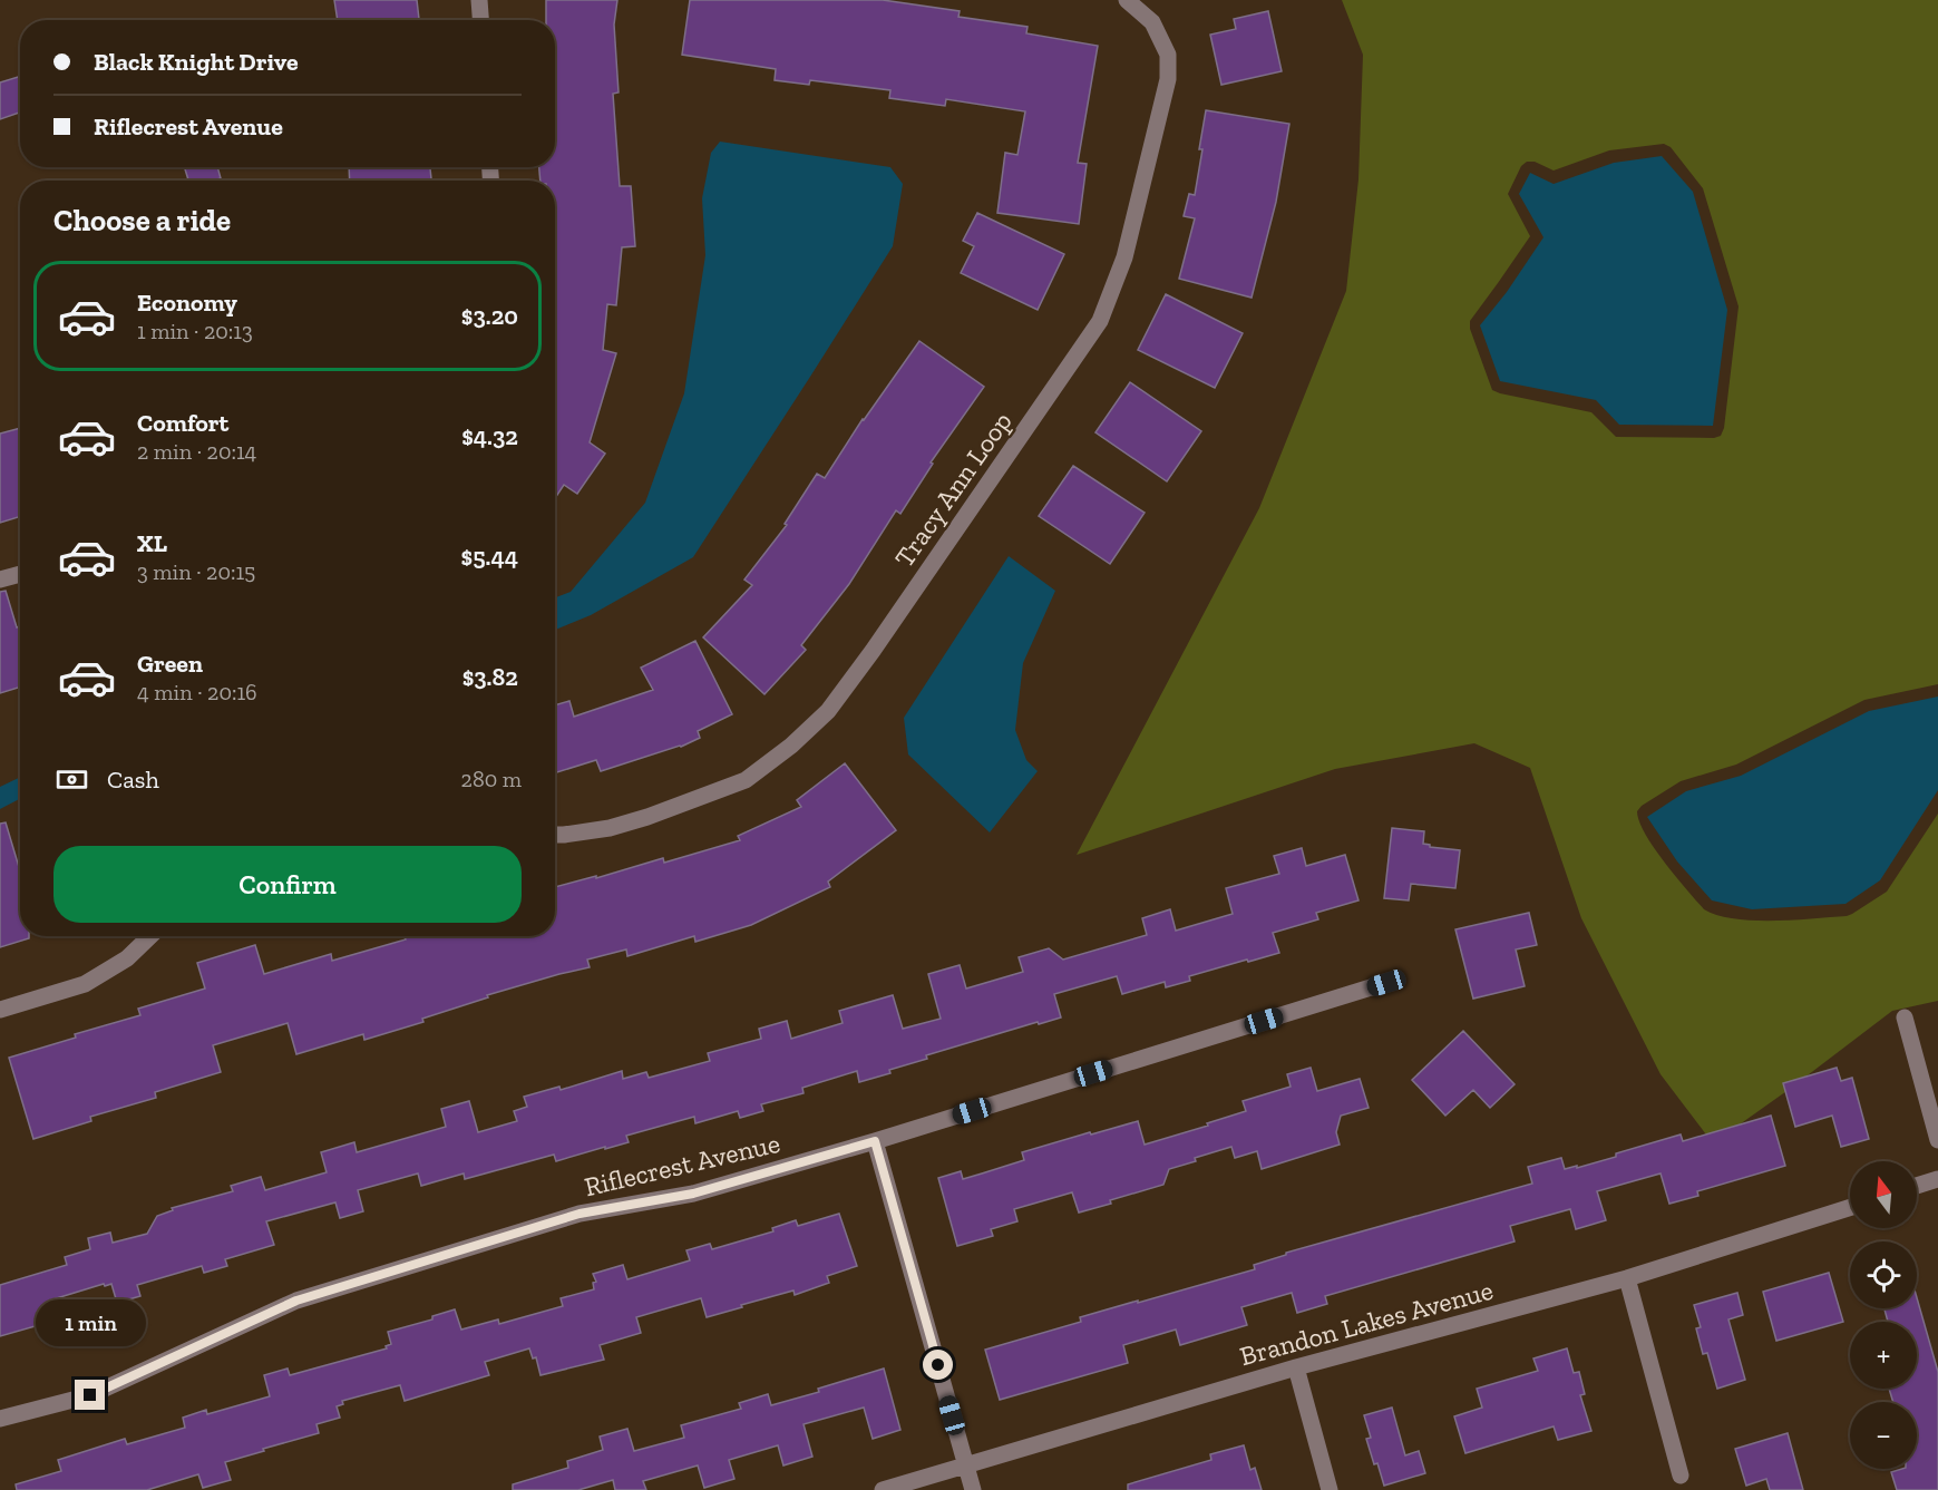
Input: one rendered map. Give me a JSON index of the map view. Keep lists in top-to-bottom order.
{
  "streets": {
    "street": ["Tracy Ann Loop", "Riflecrest Avenue", "Brandon Lakes Avenue"]
  },
  "north": "top",
  "page": {
    "banner": ["Black Knight Drive", "Riflecrest Avenue"],
    "heading": "Choose a ride",
    "list": [
      {
        "name": "Economy",
        "note": "1 min · 20:13",
        "value": "$3.20"
      },
      {
        "name": "Comfort",
        "note": "2 min · 20:14",
        "value": "$4.32"
      },
      {
        "name": "XL",
        "note": "3 min · 20:15",
        "value": "$5.44"
      },
      {
        "name": "Green",
        "note": "4 min · 20:16",
        "value": "$3.82"
      }
    ],
    "pay": ["Cash", "280 m"],
    "buttons": "Confirm",
    "map_buttons": ["+", "−"],
    "bubble": "1 min"
  }
}
